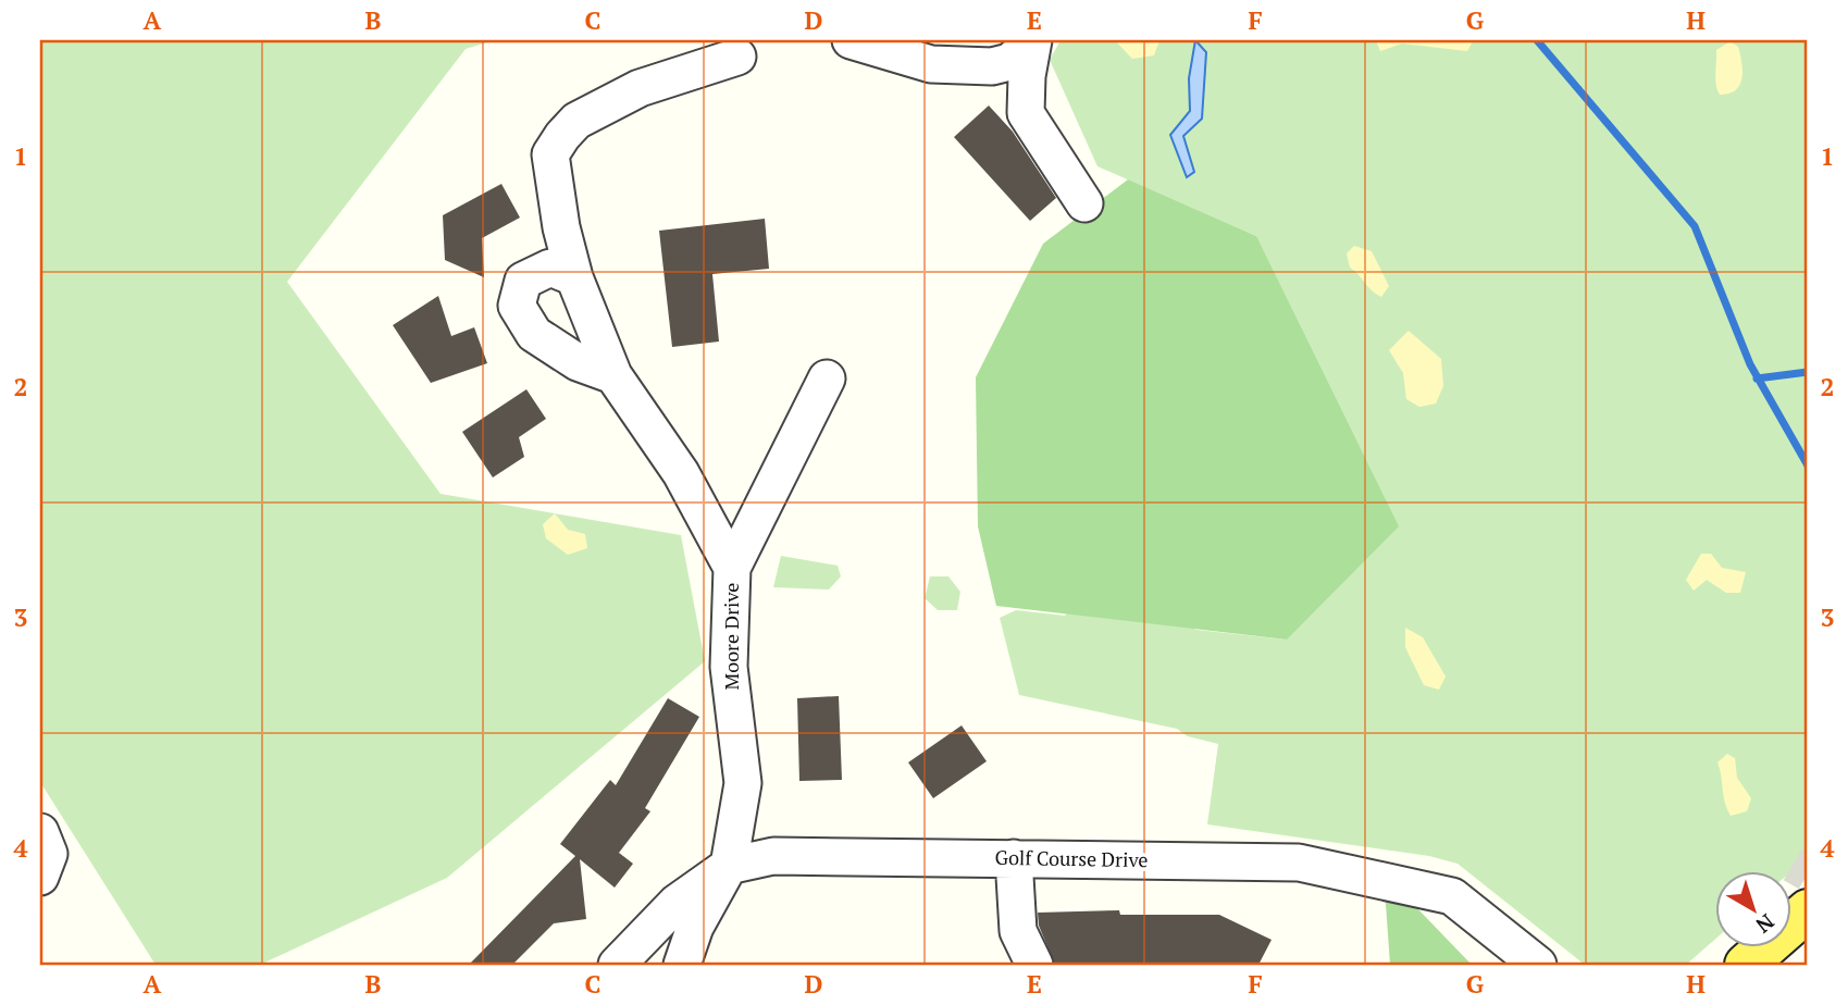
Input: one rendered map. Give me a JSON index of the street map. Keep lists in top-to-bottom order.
{
  "streets": {
    "street": ["Moore Drive", "Golf Course Drive"]
  },
  "crossings": [
    ["Moore Drive", "Golf Course Drive"]
  ],
  "north": "bottom right",
  "grid": {
    "columns": [
      "A",
      "B",
      "C",
      "D",
      "E",
      "F",
      "G",
      "H"
    ],
    "rows": [
      "1",
      "2",
      "3",
      "4"
    ]
  }
}
